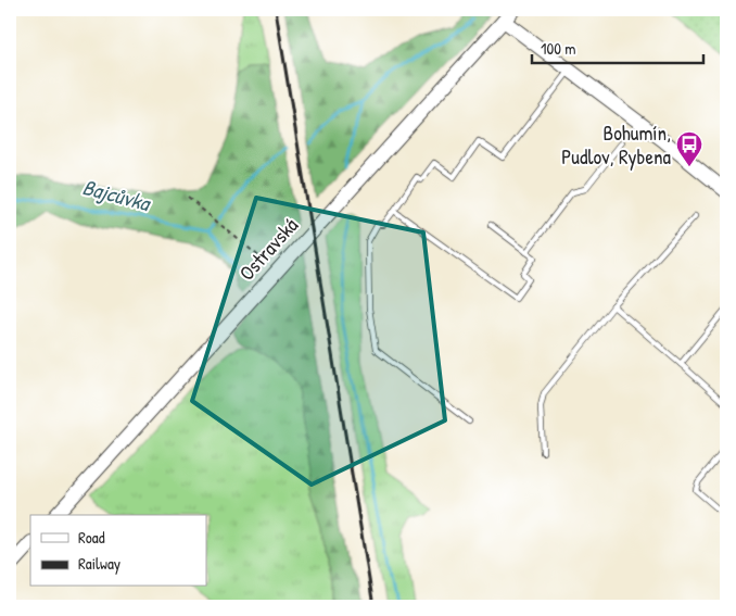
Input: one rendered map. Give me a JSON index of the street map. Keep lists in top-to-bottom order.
{
  "streets": {
    "main road": ["Ostravská"]
  },
  "water": ["Bajcůvka"],
  "places": {
    "bus stop": ["Bohumín, Pudlov, Rybena"]
  },
  "legend": ["Road", "Railway"],
  "scale_bar": "100 m"
}
